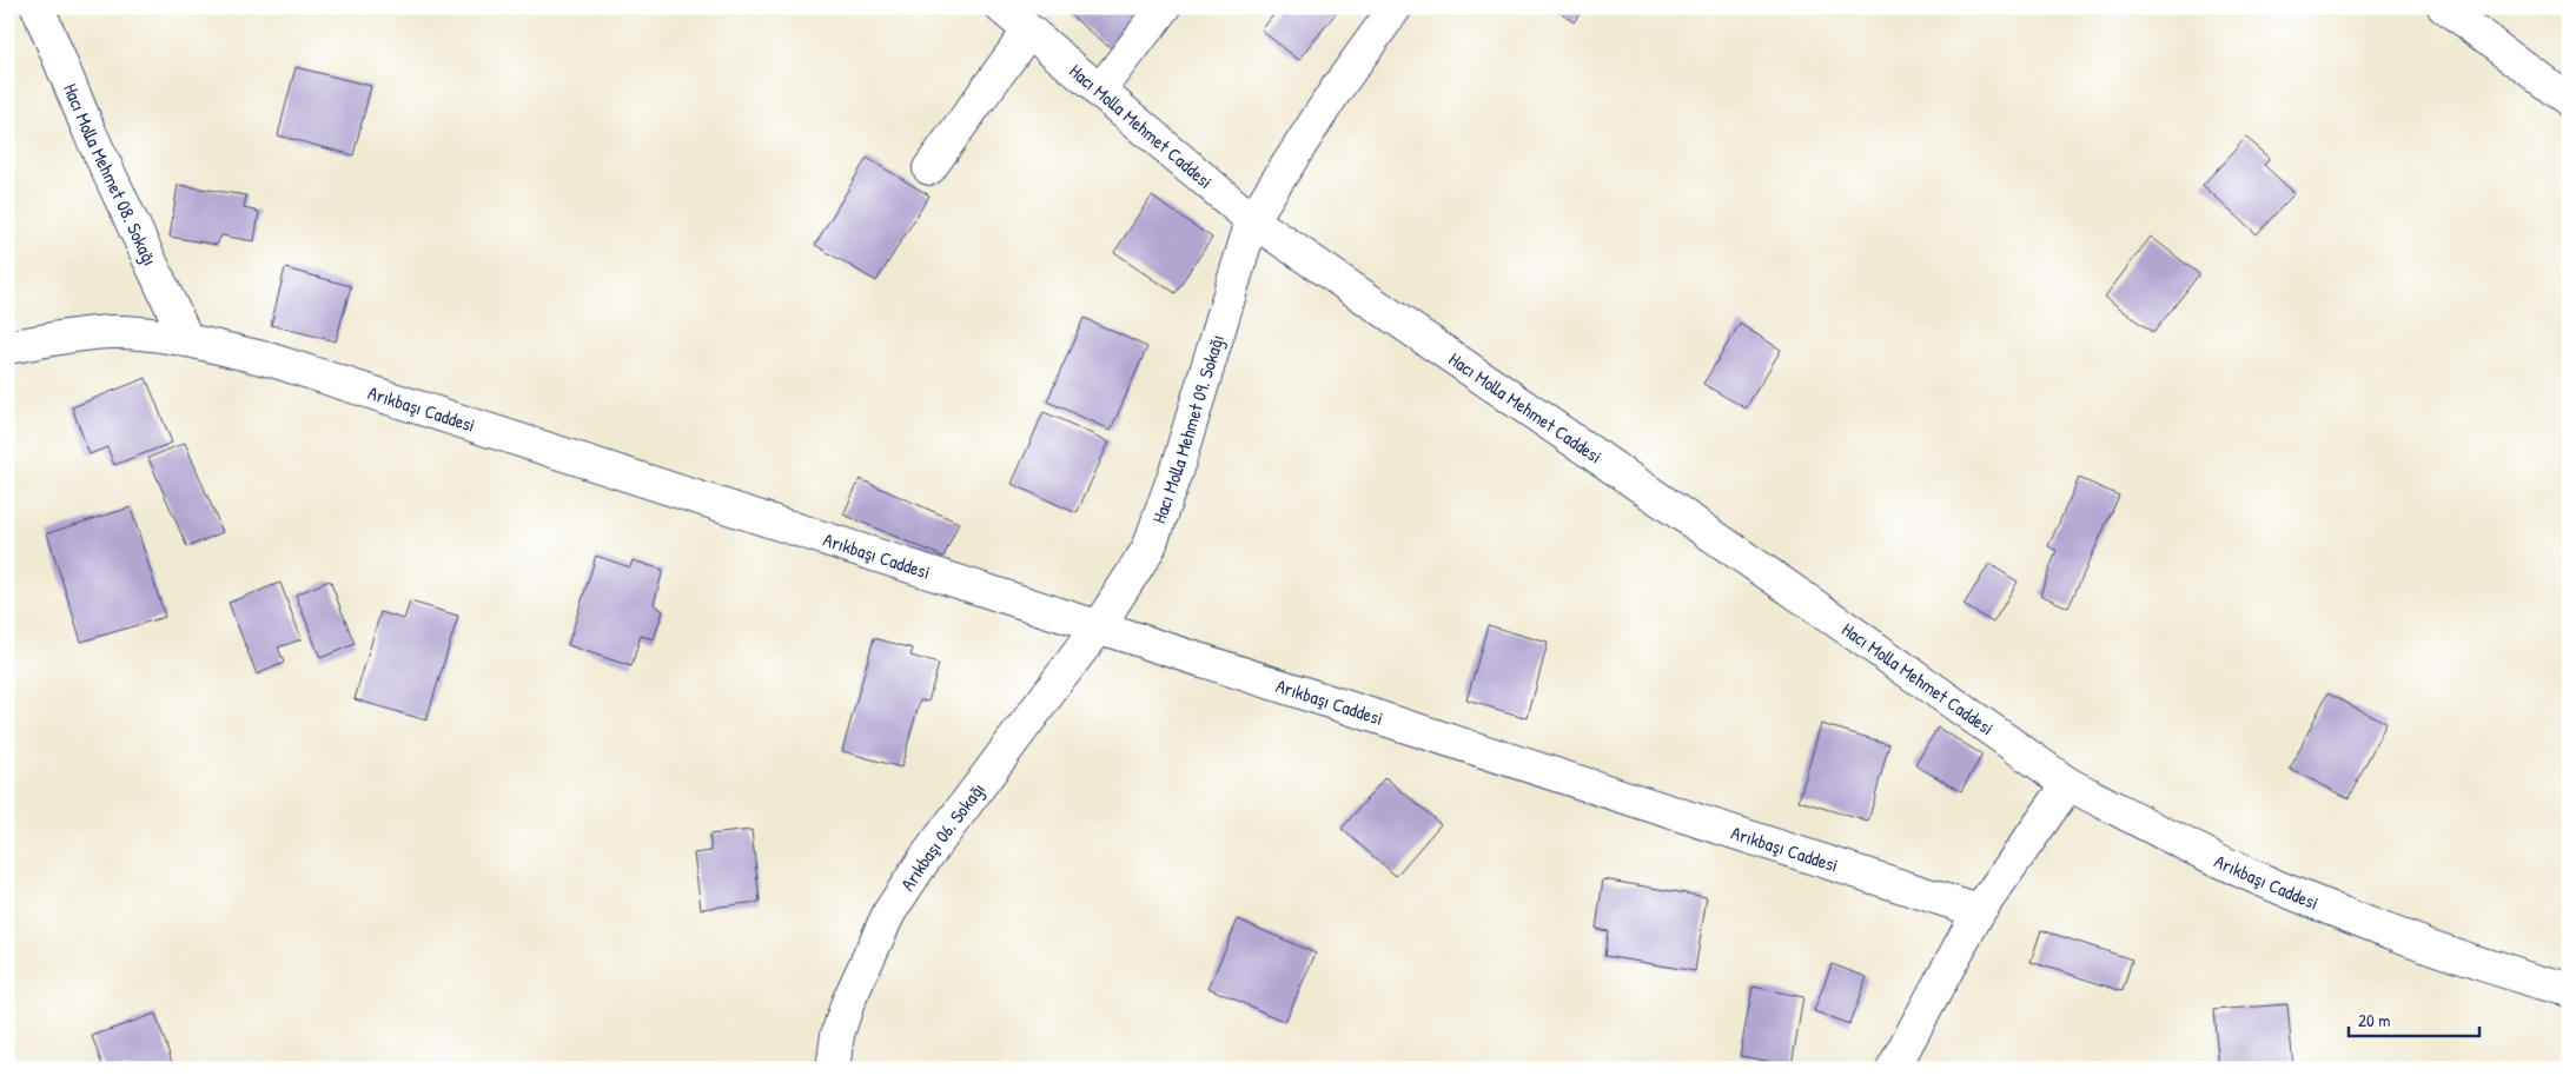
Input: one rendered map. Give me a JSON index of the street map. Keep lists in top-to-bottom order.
{
  "streets": {
    "street": [
      "Hacı Molla Mehmet Caddesi",
      "Hacı Molla Mehmet 08. Sokağı",
      "Arıkbaşı Caddesi",
      "Hacı Molla Mehmet 09. Sokağı",
      "Arıkbaşı 06. Sokağı"
    ]
  },
  "crossings": [
    ["Hacı Molla Mehmet Caddesi", "Arıkbaşı Caddesi"],
    ["Hacı Molla Mehmet Caddesi", "Hacı Molla Mehmet 09. Sokağı"],
    ["Hacı Molla Mehmet 08. Sokağı", "Arıkbaşı Caddesi"],
    ["Arıkbaşı Caddesi", "Hacı Molla Mehmet 09. Sokağı"],
    ["Arıkbaşı Caddesi", "Arıkbaşı 06. Sokağı"],
    ["Hacı Molla Mehmet 09. Sokağı", "Arıkbaşı 06. Sokağı"]
  ],
  "scale_bar": "20 m"
}
